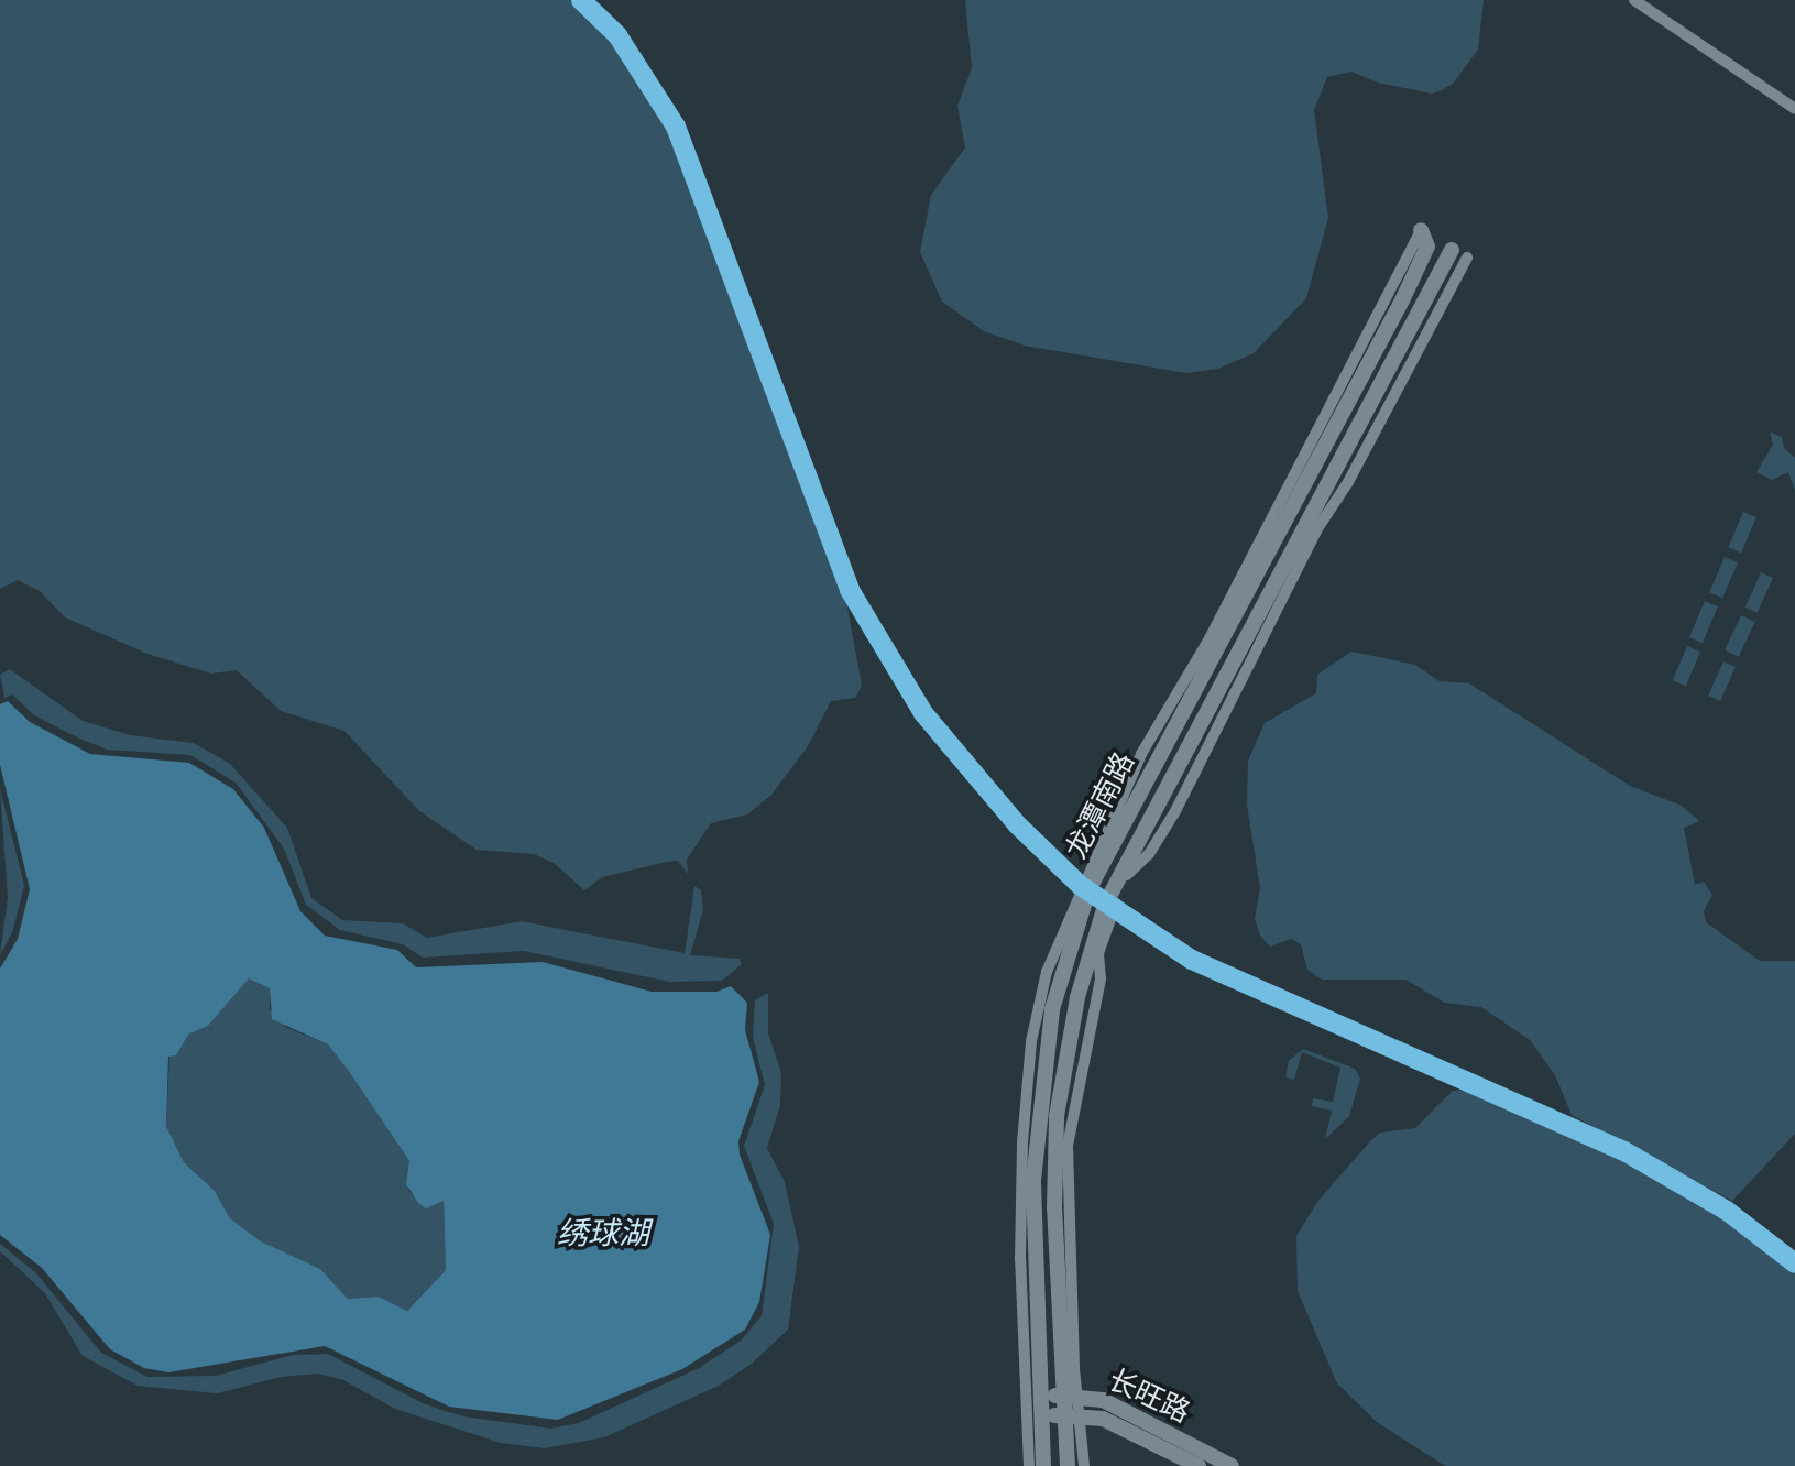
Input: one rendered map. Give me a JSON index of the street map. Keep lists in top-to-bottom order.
{
  "streets": {
    "main road": ["龙潭南路", "长旺路"]
  },
  "crossings": [
    ["龙潭南路", "长旺路"]
  ],
  "water": ["绣球湖"]
}
